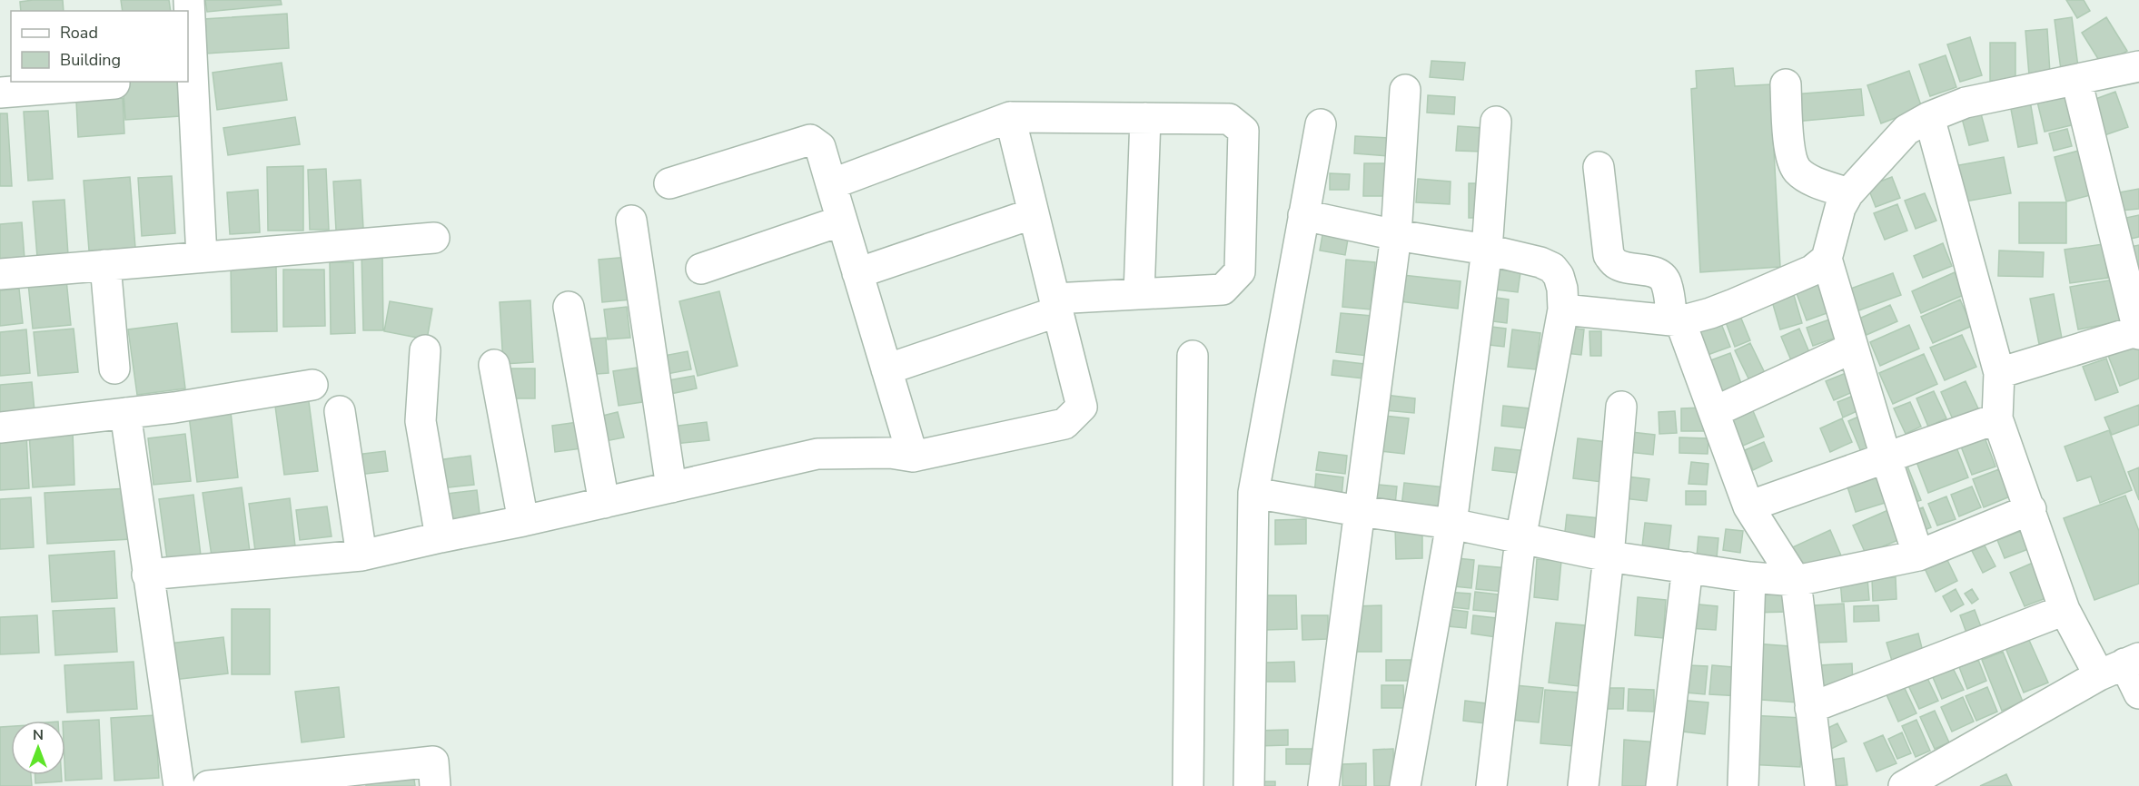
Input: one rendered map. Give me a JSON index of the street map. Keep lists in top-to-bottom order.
{
  "legend": ["Road", "Building"],
  "north": "top"
}
